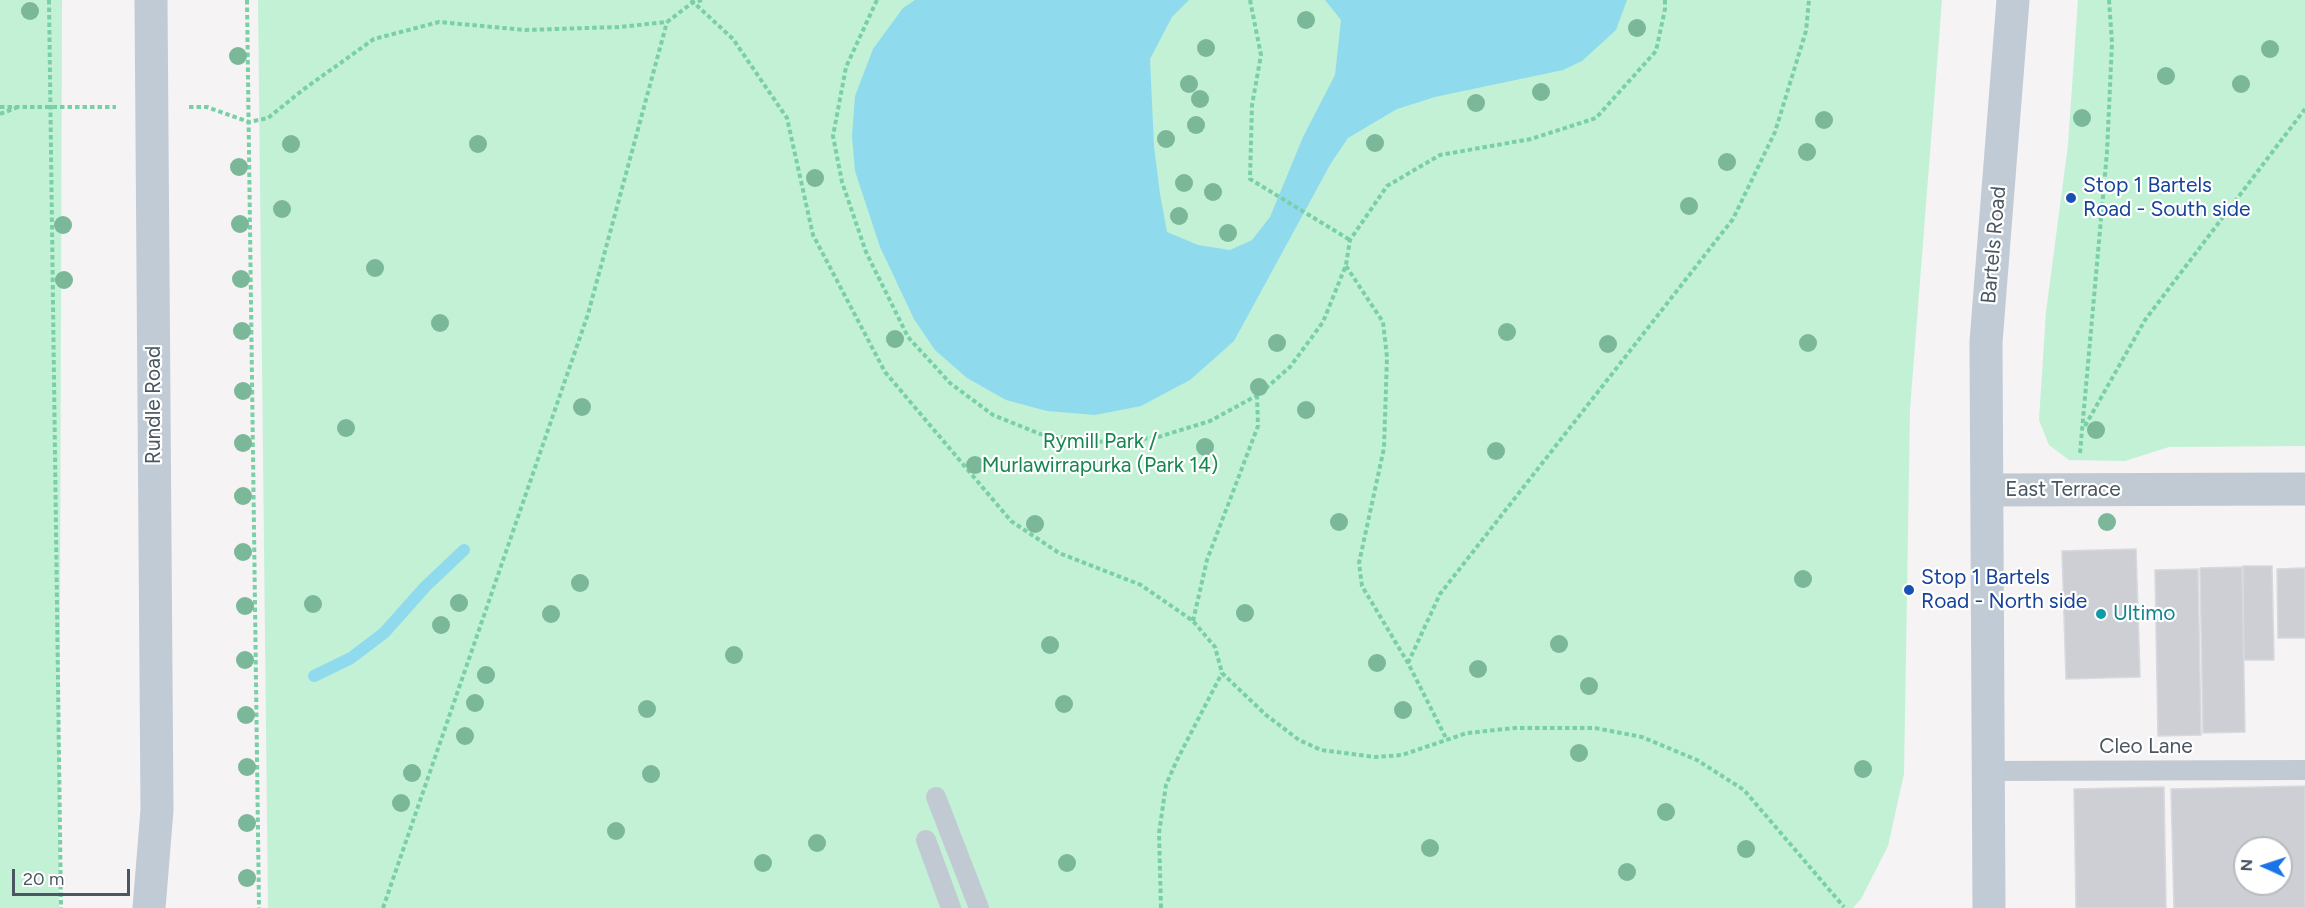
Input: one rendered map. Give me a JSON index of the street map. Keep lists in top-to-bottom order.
{
  "streets": {
    "main road": ["Bartels Road", "Rundle Road", "East Terrace"],
    "lane": ["Cleo Lane"]
  },
  "crossings": [
    ["Bartels Road", "East Terrace"],
    ["East Terrace", "Cleo Lane"]
  ],
  "parks": ["Rymill Park / Murlawirrapurka (Park 14)"],
  "places": ["Stop 1 Bartels Road - South side", "Stop 1 Bartels Road - North side", "Ultimo"],
  "scale_bar": "20 m",
  "north": "left"
}
